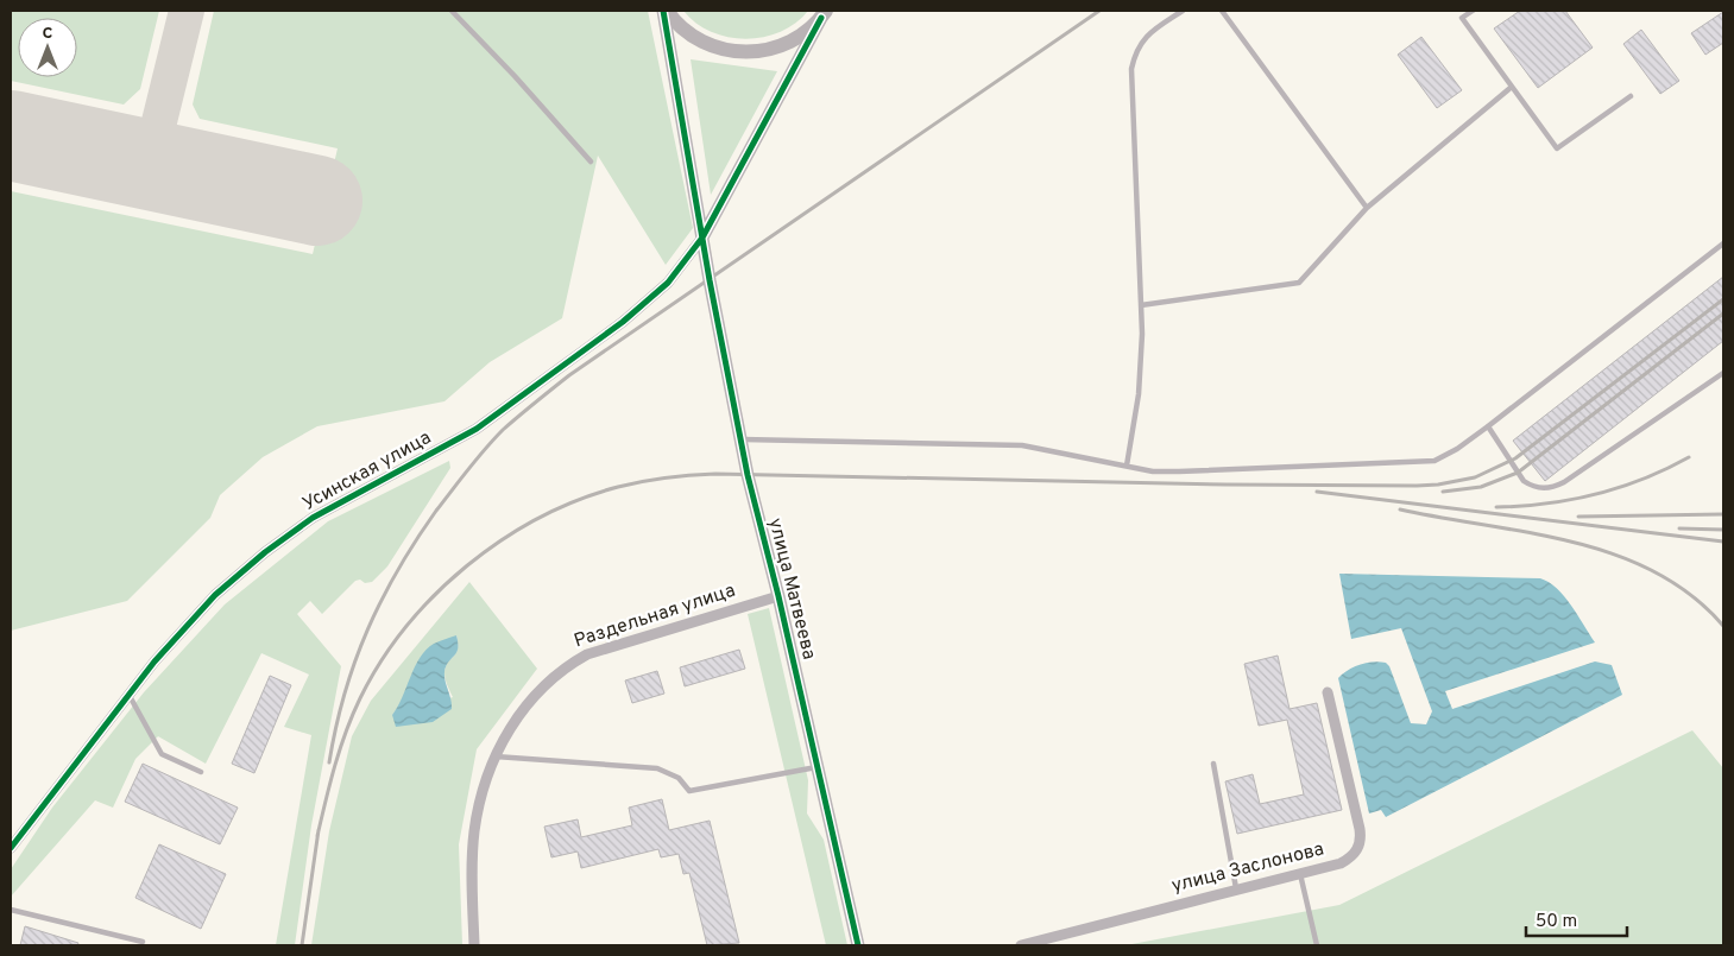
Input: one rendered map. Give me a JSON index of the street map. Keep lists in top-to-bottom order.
{
  "streets": {
    "street": [
      "Усинская улица",
      "улица Матвеева",
      "Раздельная улица",
      "улица Заслонова"
    ]
  },
  "crossings": [
    ["Усинская улица", "улица Матвеева"],
    ["улица Матвеева", "Раздельная улица"]
  ],
  "scale_bar": "50 m",
  "north": "top"
}
